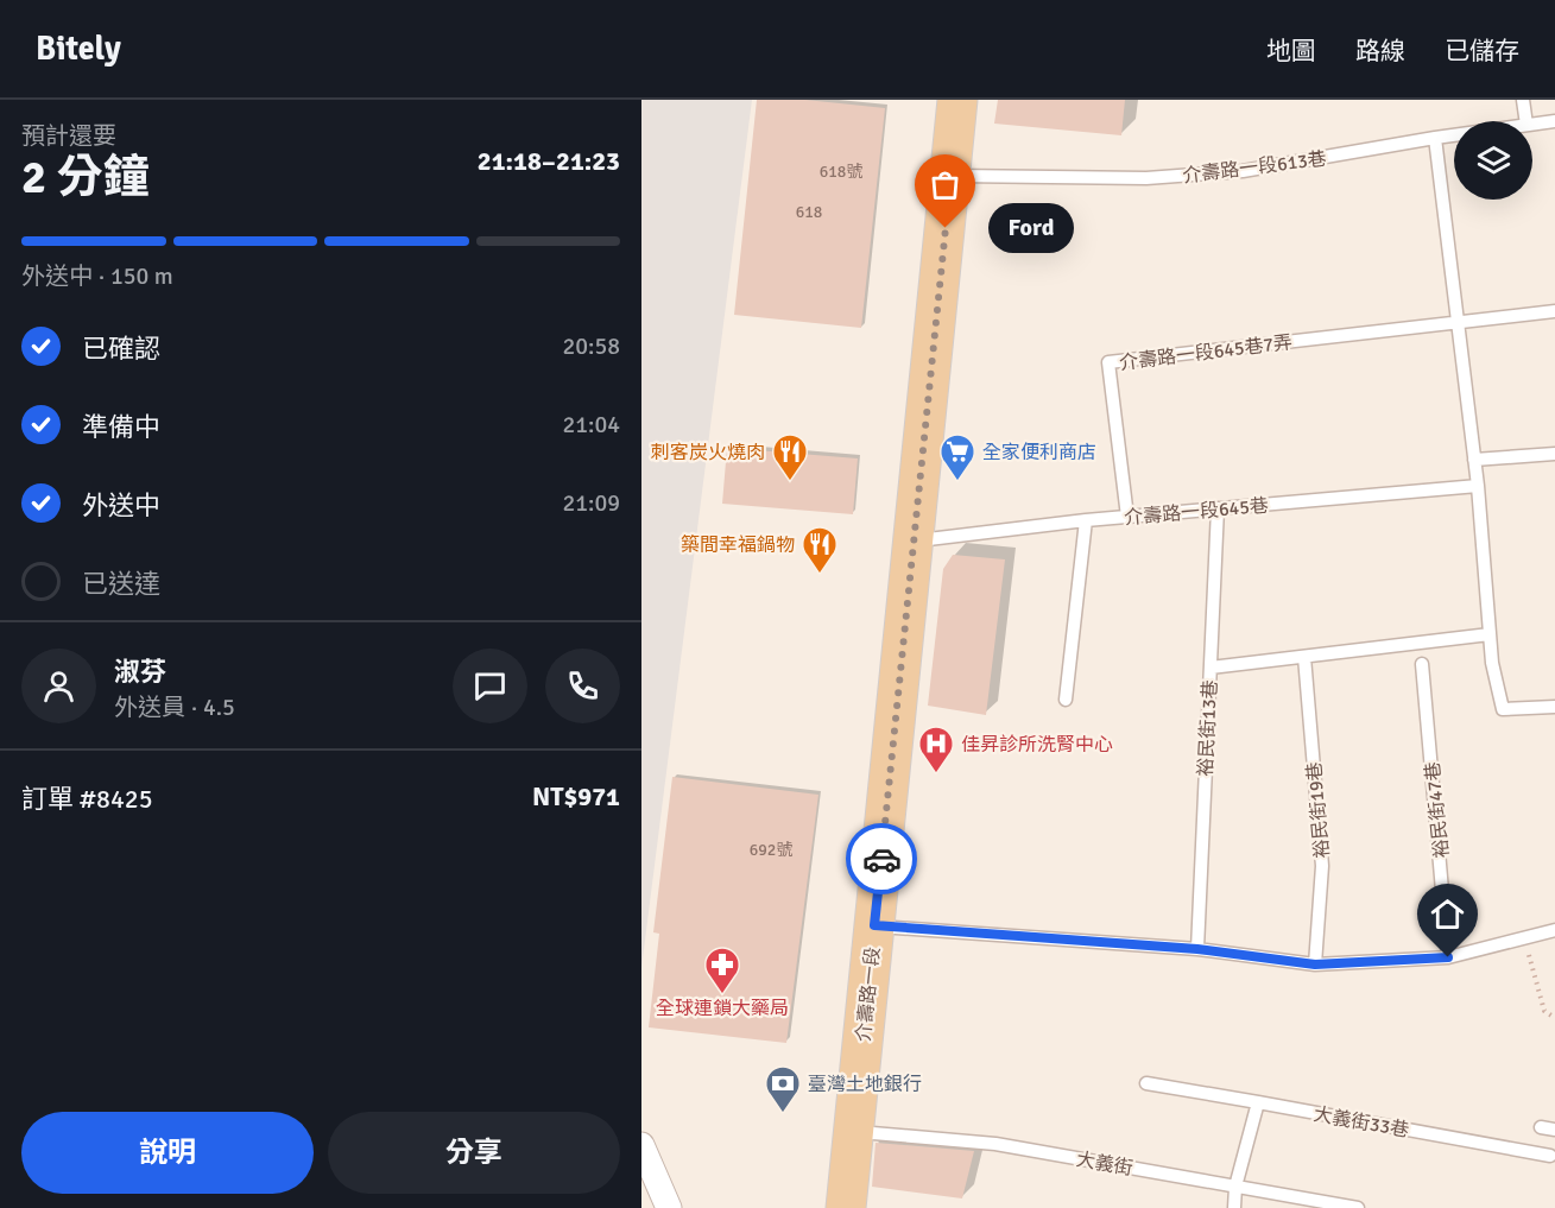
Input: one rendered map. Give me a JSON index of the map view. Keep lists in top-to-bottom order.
{
  "streets": {
    "main road": ["介壽路一段"],
    "lane": [
      "介壽路一段613巷",
      "介壽路一段645巷7弄",
      "介壽路一段645巷",
      "裕民街13巷",
      "裕民街19巷",
      "裕民街47巷",
      "大義街33巷",
      "大義街"
    ]
  },
  "crossings": [
    ["介壽路一段613巷", "介壽路一段"],
    ["介壽路一段645巷7弄", "介壽路一段645巷"],
    ["介壽路一段645巷", "裕民街13巷"],
    ["介壽路一段645巷", "介壽路一段"],
    ["介壽路一段", "大義街"]
  ],
  "places": {
    "other": ["Ford"],
    "restaurant": ["刺客炭火燒肉", "築間幸福鍋物"],
    "supermarket": ["全家便利商店"],
    "hospital": ["佳昇診所洗腎中心"],
    "pharmacy": ["全球連鎖大藥局"],
    "bank": ["臺灣土地銀行"]
  },
  "house_numbers": ["618號", "618", "692號"],
  "page": {
    "header": "Bitely",
    "nav": ["地圖", "路線", "已儲存"],
    "heading": ["2 分鐘", "預計還要", "21:18–21:23"],
    "panel": [
      "淑芬",
      "外送員 · 4.5",
      "訂單 #8425",
      "NT$971"
    ],
    "bubble": "Ford",
    "bar": "外送中 · 150 m",
    "list": [
      ["已確認", "20:58"],
      ["準備中", "21:04"],
      ["外送中", "21:09"],
      "已送達"
    ],
    "buttons": ["說明", "分享"]
  }
}
